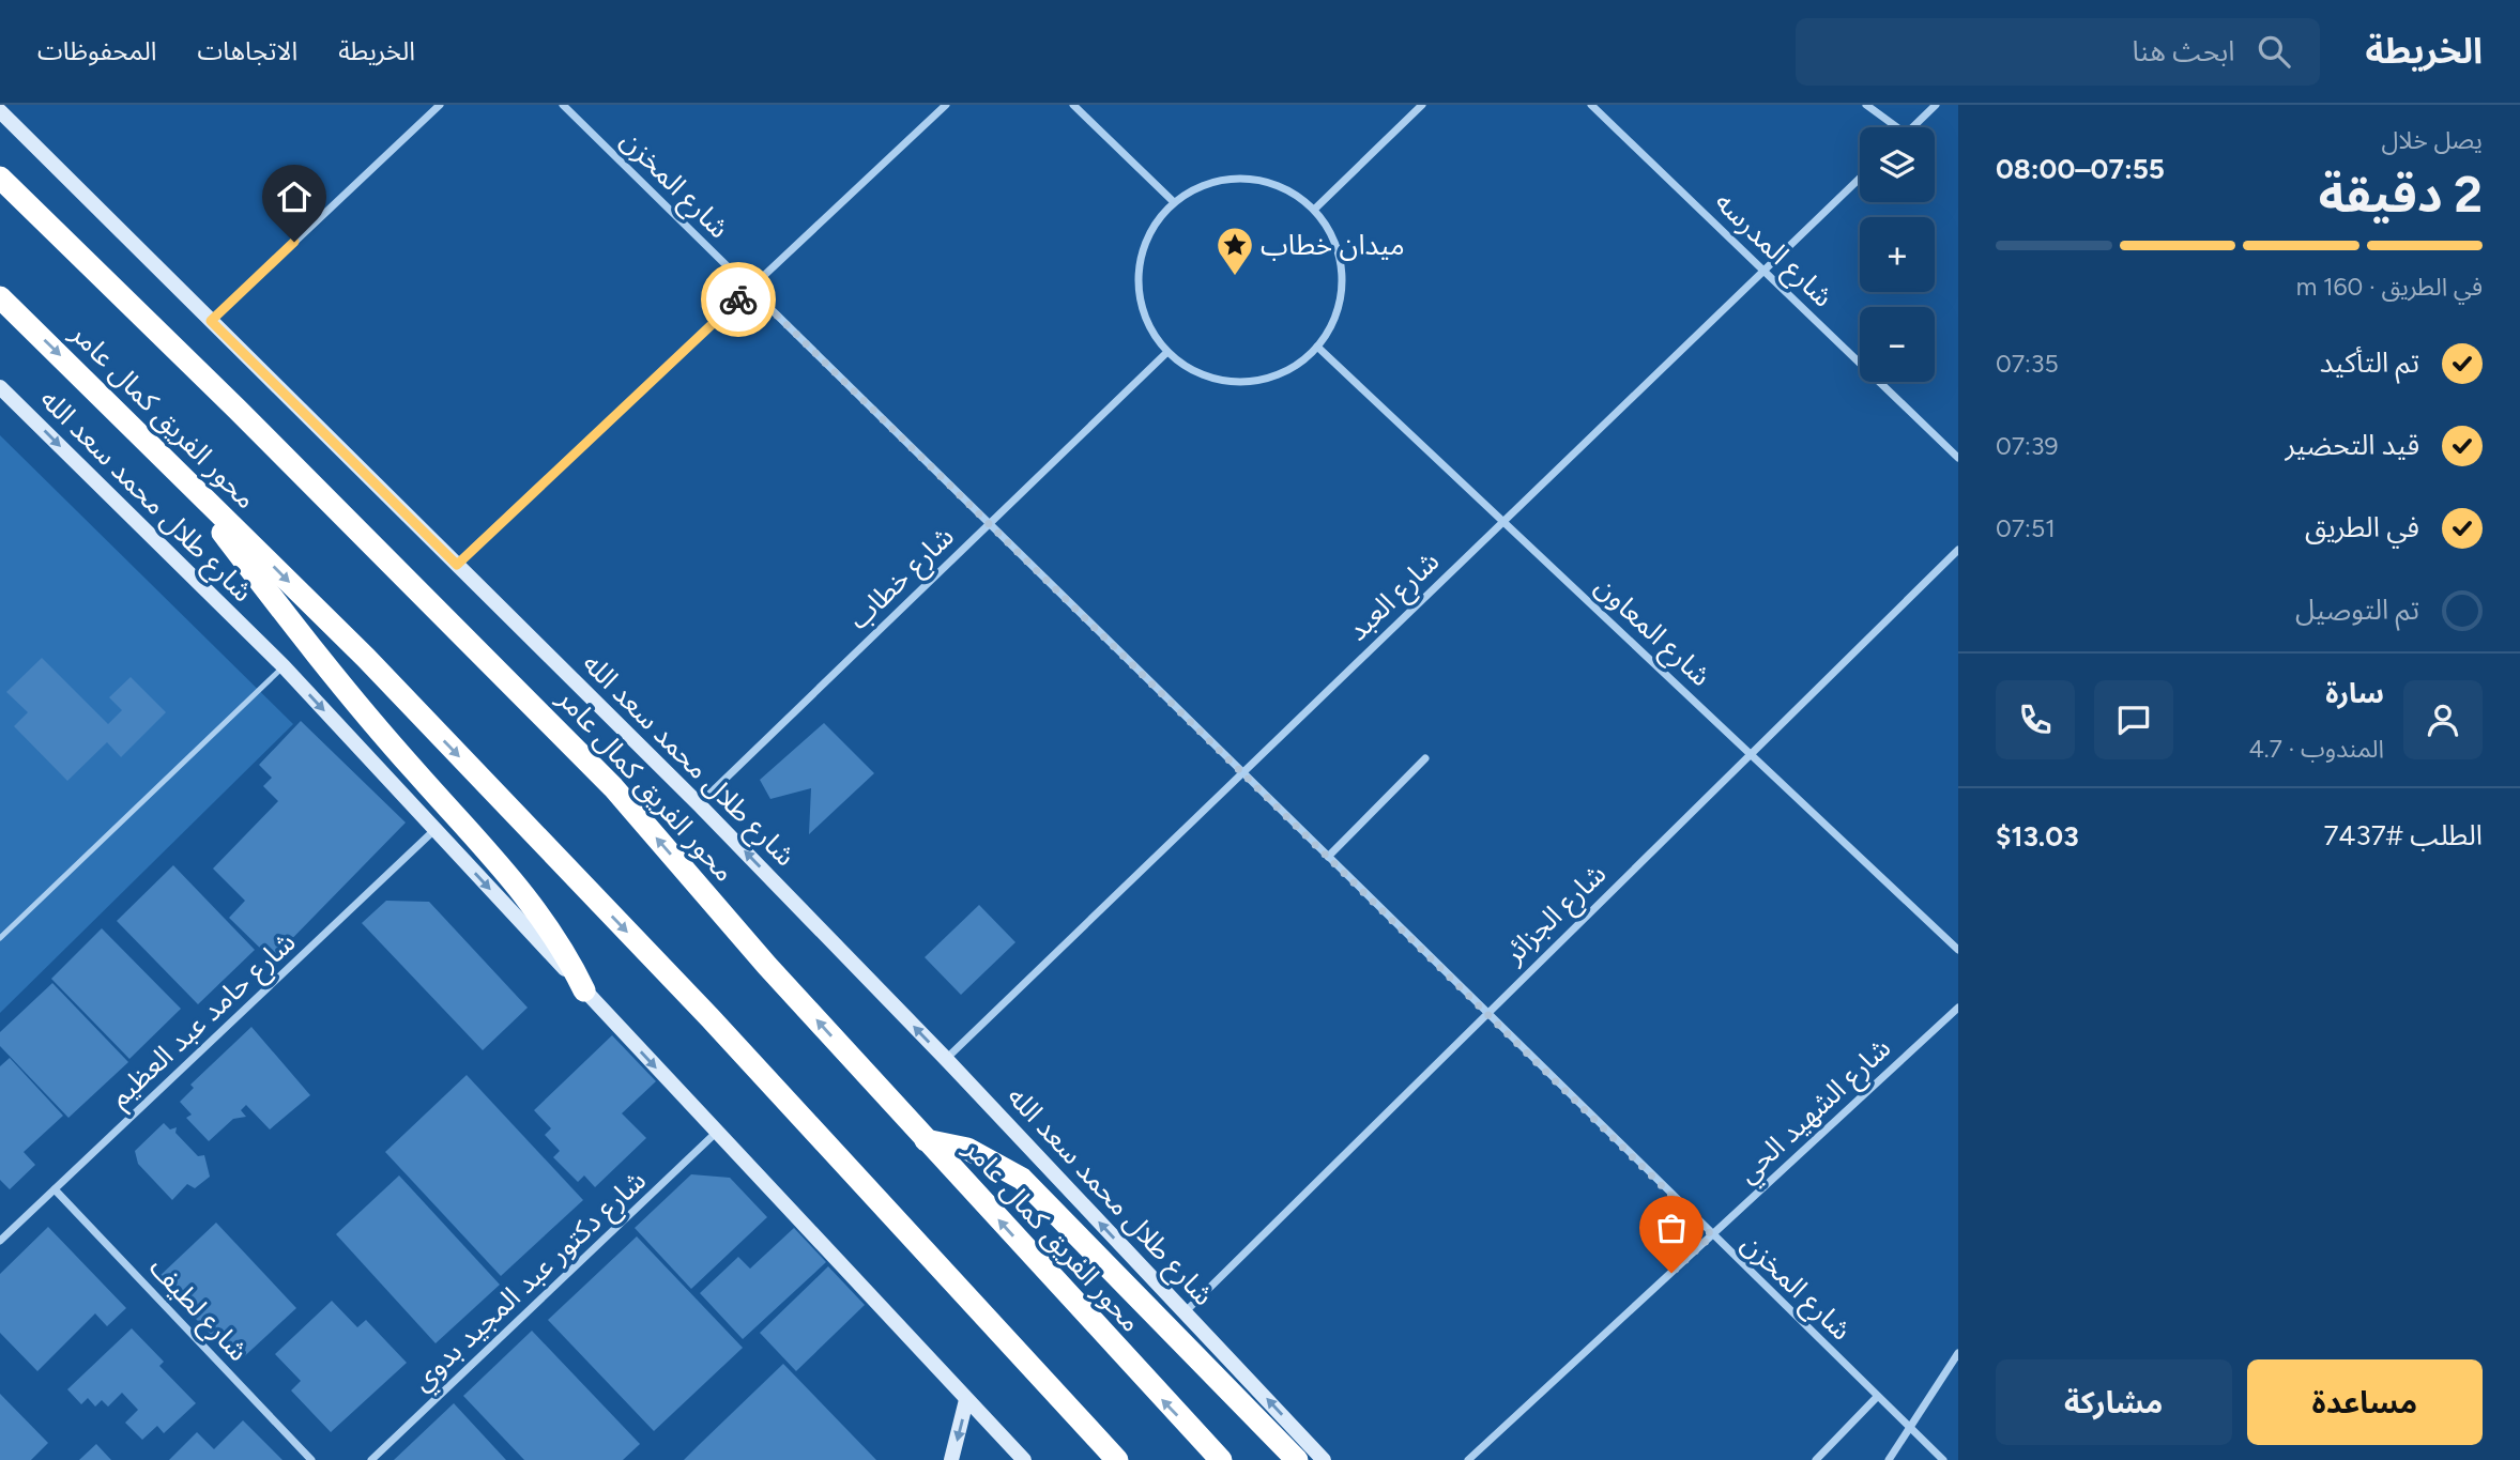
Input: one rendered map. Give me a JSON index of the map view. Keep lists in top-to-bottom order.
{
  "streets": {
    "highway": ["محور الفريق كمال عامر"],
    "main road": ["شارع طلال محمد سعد الله"],
    "street": [
      "شارع المخزن",
      "شارع المدرسه",
      "شارع خطاب",
      "شارع العبد",
      "شارع المعاون",
      "شارع الجزائر",
      "شارع حامد عبد العظيم",
      "شارع الشهيد الحي",
      "شارع دكتور عبد المجيد بدوي",
      "شارع لطيف"
    ]
  },
  "crossings": [
    ["شارع المخزن", "شارع خطاب"],
    ["شارع المخزن", "شارع العبد"],
    ["شارع المخزن", "شارع الجزائر"],
    ["شارع المخزن", "شارع الشهيد الحي"],
    ["شارع المدرسه", "شارع العبد"],
    ["شارع طلال محمد سعد الله", "شارع خطاب"],
    ["شارع طلال محمد سعد الله", "شارع العبد"],
    ["شارع طلال محمد سعد الله", "شارع الجزائر"],
    ["شارع طلال محمد سعد الله", "شارع حامد عبد العظيم"],
    ["شارع طلال محمد سعد الله", "شارع دكتور عبد المجيد بدوي"],
    ["شارع خطاب", "شارع المعاون"],
    ["شارع العبد", "شارع المعاون"],
    ["شارع المعاون", "شارع الجزائر"],
    ["شارع حامد عبد العظيم", "شارع لطيف"]
  ],
  "places": {
    "place": ["ميدان خطاب"]
  },
  "page": {
    "header": "الخريطة",
    "search": "ابحث هنا",
    "nav": ["الخريطة", "الاتجاهات", "المحفوظات"],
    "heading": ["2 دقيقة", "يصل خلال", "07:55–08:00"],
    "panel": [
      "سارة",
      "المندوب · 4.7",
      "الطلب #7437",
      "$13.03"
    ],
    "map_buttons": ["+", "−"],
    "bar": "في الطريق · 160 m",
    "list": [
      ["تم التأكيد", "07:35"],
      ["قيد التحضير", "07:39"],
      ["في الطريق", "07:51"],
      "تم التوصيل"
    ],
    "buttons": ["مساعدة", "مشاركة"]
  }
}
